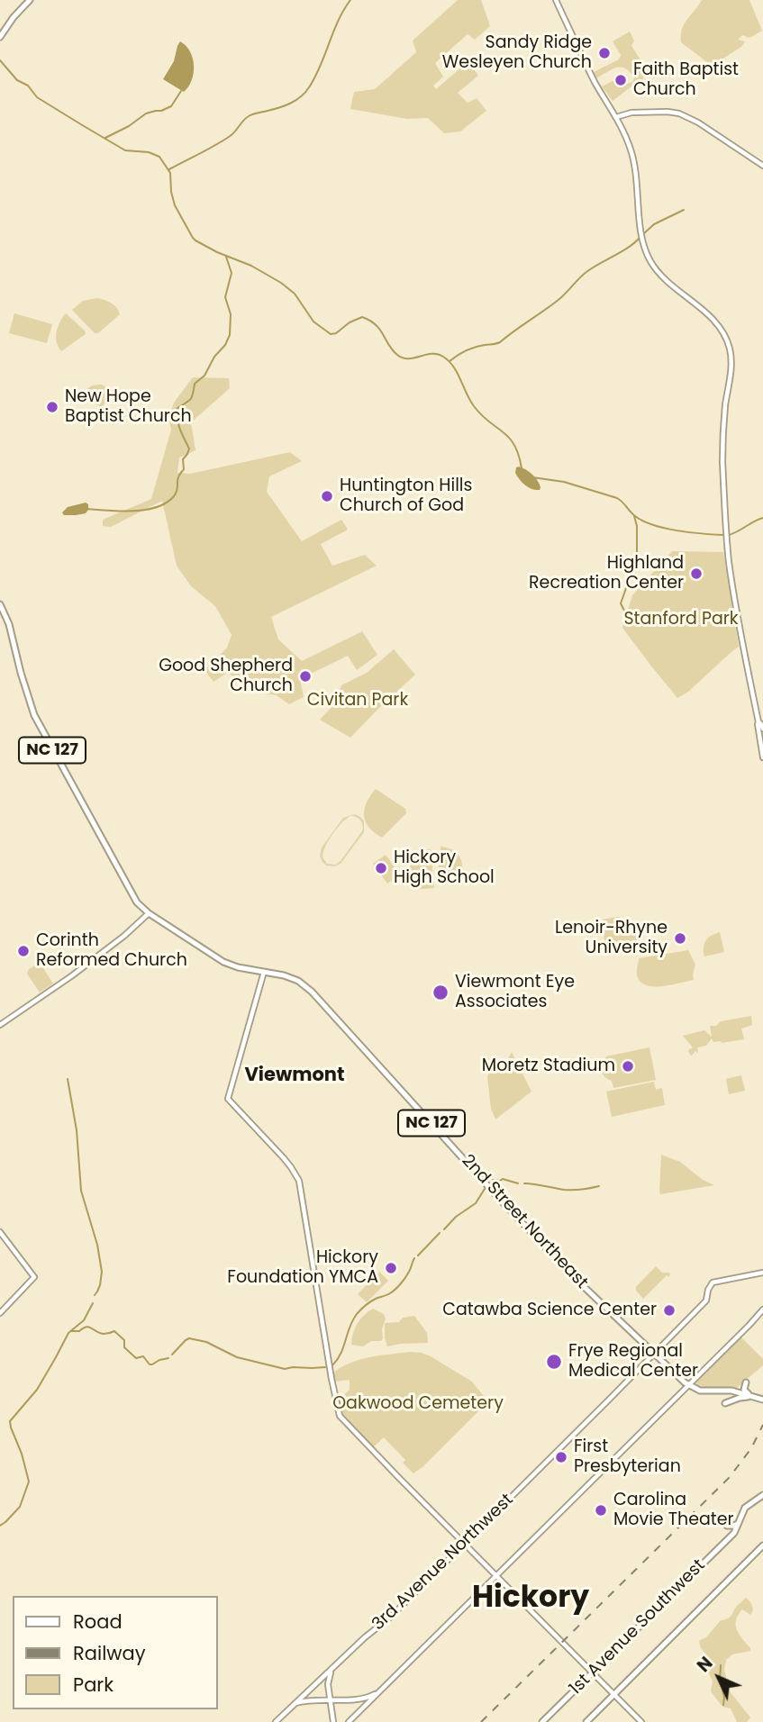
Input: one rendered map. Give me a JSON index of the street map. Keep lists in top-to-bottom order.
{
  "streets": {
    "main road": [
      "NC 127",
      "2nd Street Northeast",
      "3rd Avenue Northwest",
      "1st Avenue Southwest"
    ]
  },
  "crossings": [
    ["NC 127", "2nd Street Northeast"],
    ["2nd Street Northeast", "3rd Avenue Northwest"]
  ],
  "districts": ["Viewmont", "Hickory"],
  "parks": ["Stanford Park", "Civitan Park", "Oakwood Cemetery"],
  "places": [
    "Sandy Ridge Wesleyen Church",
    "Faith Baptist Church",
    "New Hope Baptist Church",
    "Huntington Hills Church of God",
    "Highland Recreation Center",
    "Good Shepherd Church",
    "Hickory High School",
    "Lenoir-Rhyne University",
    "Corinth Reformed Church",
    "Viewmont Eye Associates",
    "Moretz Stadium",
    "Hickory Foundation YMCA",
    "Catawba Science Center",
    "Frye Regional Medical Center",
    "First Presbyterian",
    "Carolina Movie Theater"
  ],
  "legend": ["Road", "Railway", "Park"],
  "north": "top left"
}
